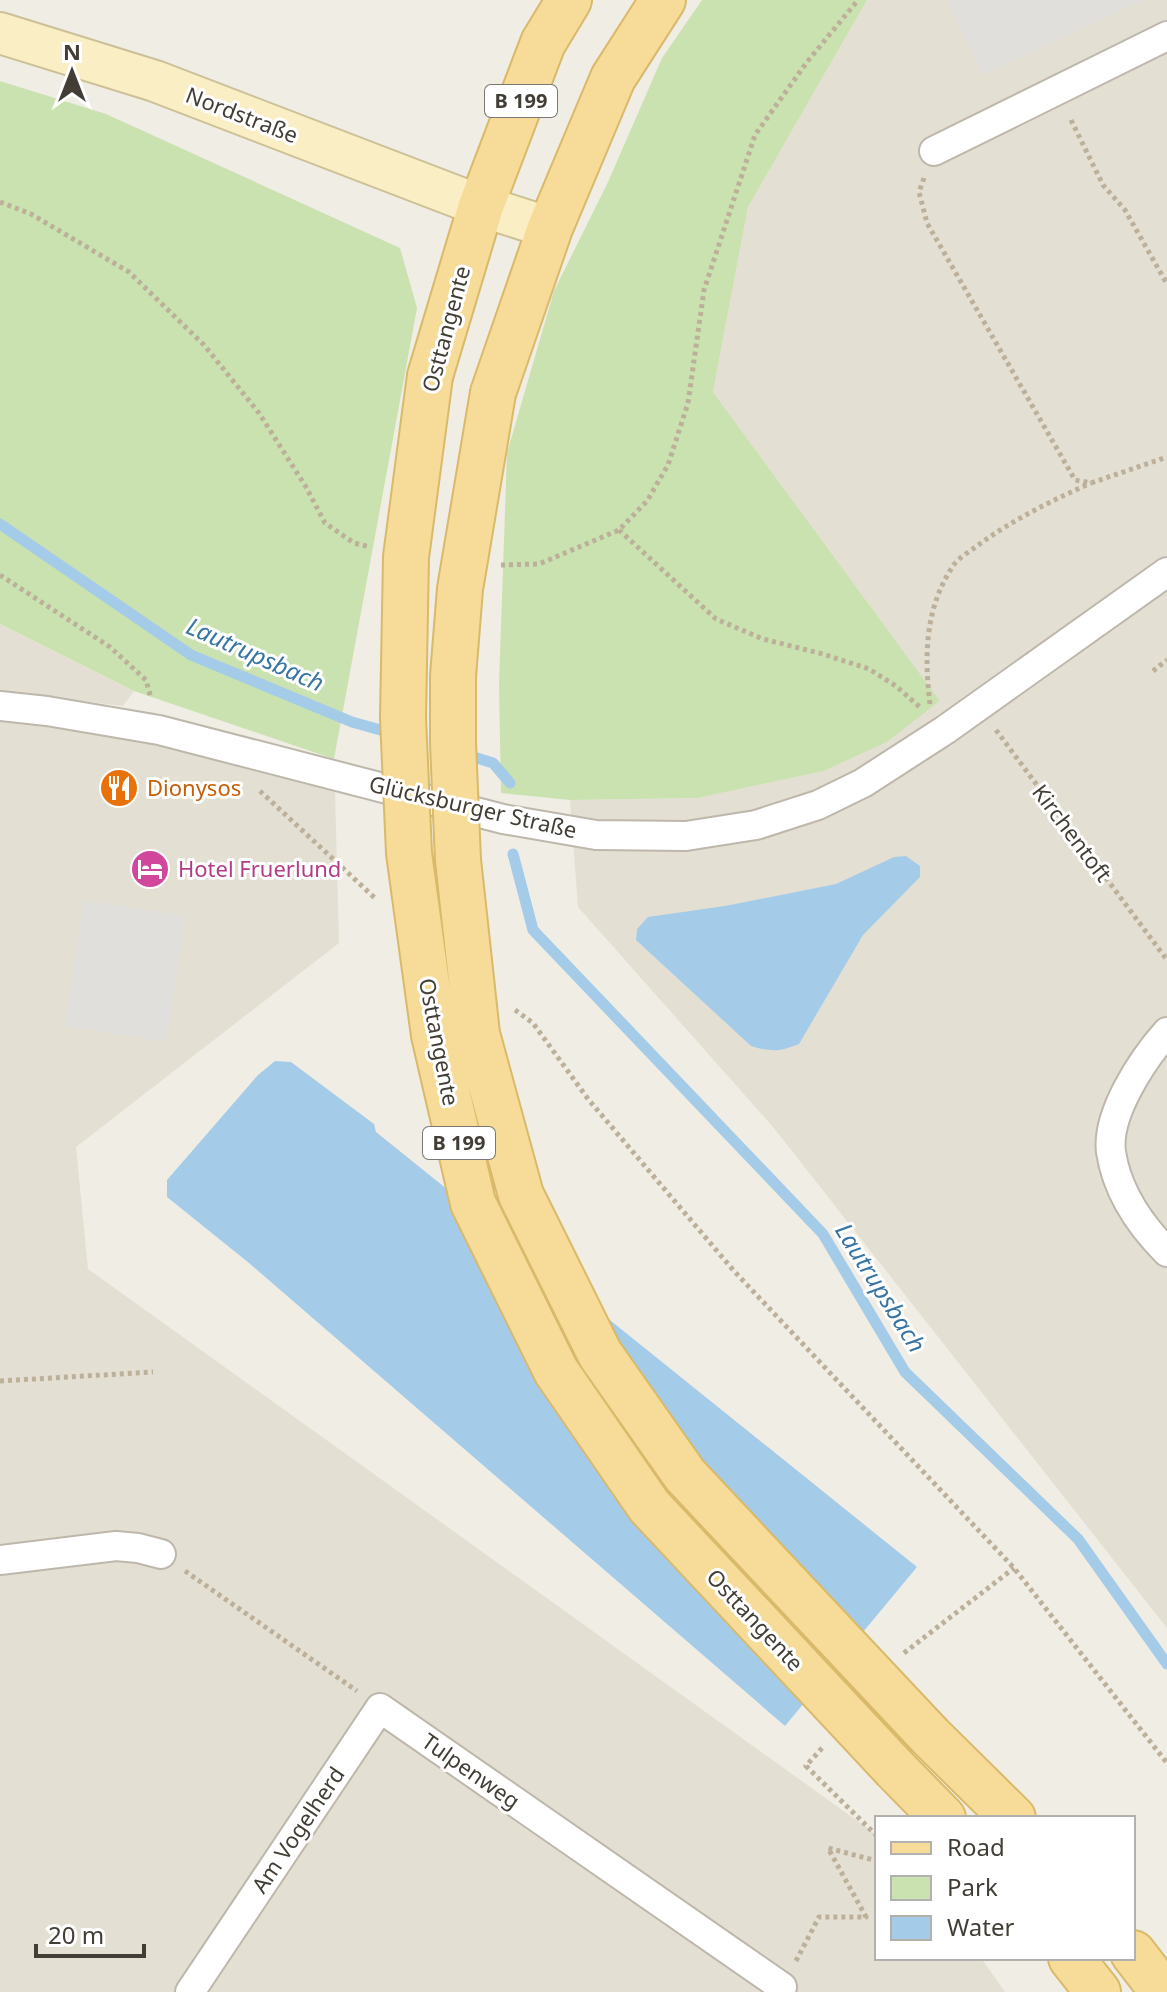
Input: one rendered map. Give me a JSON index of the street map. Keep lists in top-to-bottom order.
{
  "streets": {
    "main road": ["B 199", "Nordstraße", "Osttangente"],
    "street": ["Glücksburger Straße", "Tulpenweg", "Am Vogelherd"],
    "path": ["Kirchentoft"]
  },
  "crossings": [
    ["B 199", "Nordstraße"],
    ["B 199", "Osttangente"],
    ["Nordstraße", "Osttangente"],
    ["Glücksburger Straße", "Kirchentoft"],
    ["Tulpenweg", "Am Vogelherd"]
  ],
  "water": ["Lautrupsbach"],
  "places": {
    "restaurant": ["Dionysos"],
    "hotel": ["Hotel Fruerlund"]
  },
  "legend": ["Road", "Park", "Water"],
  "scale_bar": "20 m",
  "north": "top"
}
